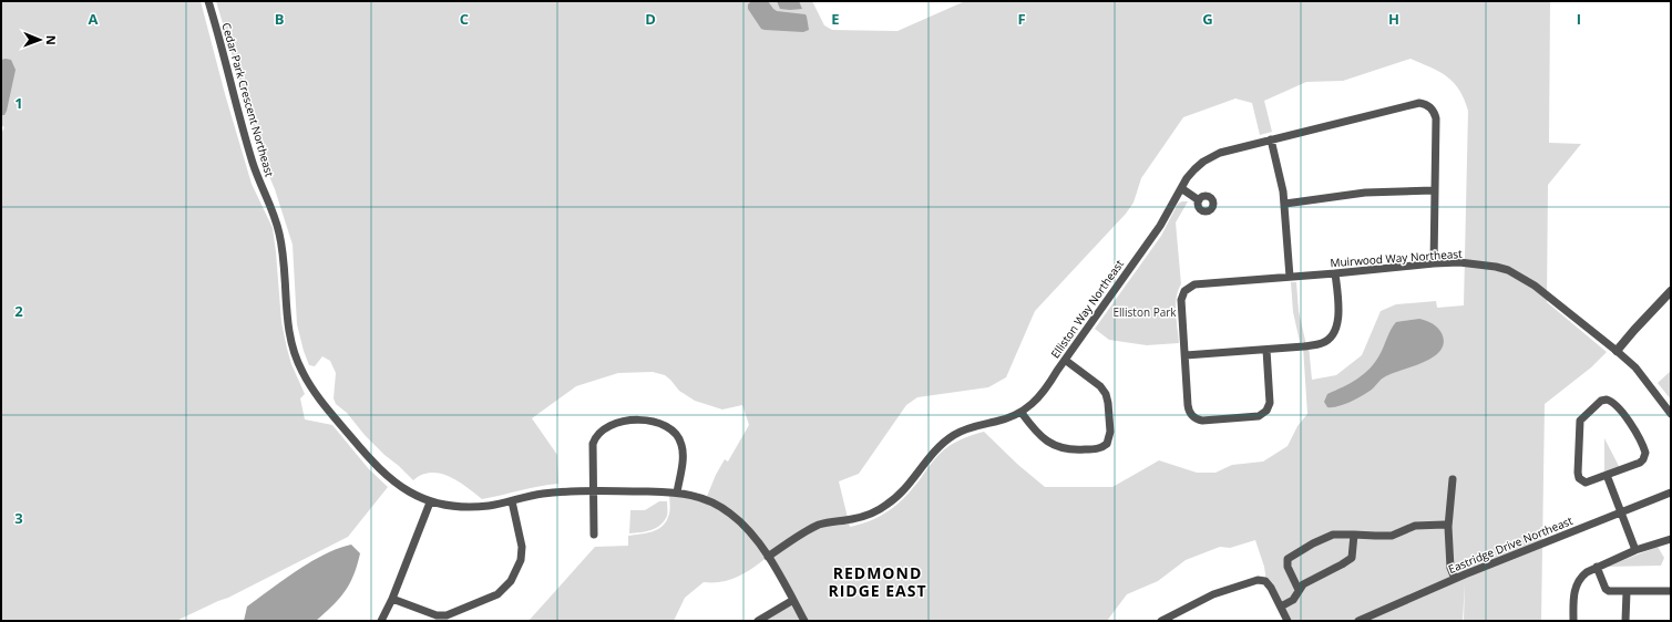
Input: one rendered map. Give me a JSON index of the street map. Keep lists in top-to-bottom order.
{
  "streets": {
    "street": [
      "Cedar Park Crescent Northeast",
      "Muirwood Way Northeast",
      "Elliston Way Northeast",
      "Eastridge Drive Northeast"
    ]
  },
  "crossings": [
    ["Cedar Park Crescent Northeast", "Elliston Way Northeast"]
  ],
  "districts": ["REDMOND RIDGE EAST"],
  "parks": ["Elliston Park"],
  "north": "right",
  "grid": {
    "columns": [
      "A",
      "B",
      "C",
      "D",
      "E",
      "F",
      "G",
      "H",
      "I"
    ],
    "rows": ["1", "2", "3"]
  }
}
